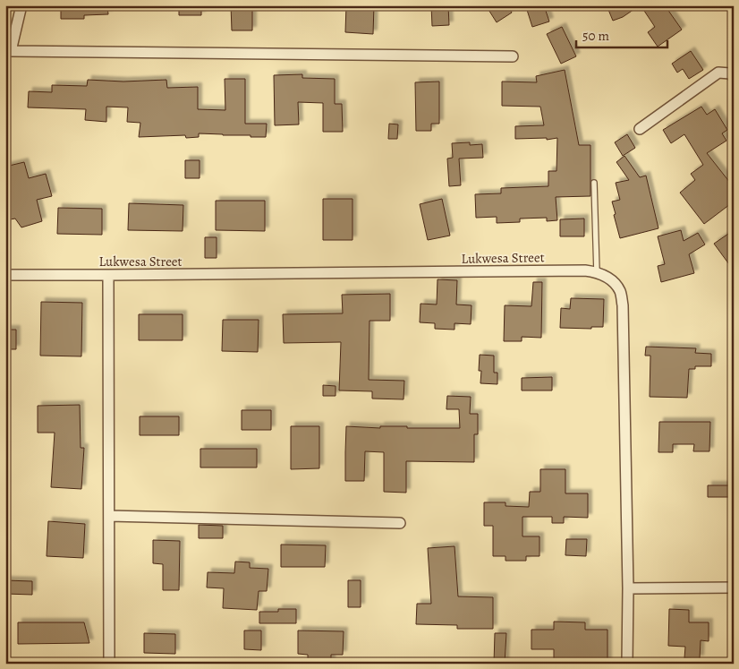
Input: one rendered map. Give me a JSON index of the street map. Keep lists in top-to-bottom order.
{
  "streets": {
    "street": ["Lukwesa Street"]
  },
  "scale_bar": "50 m"
}
